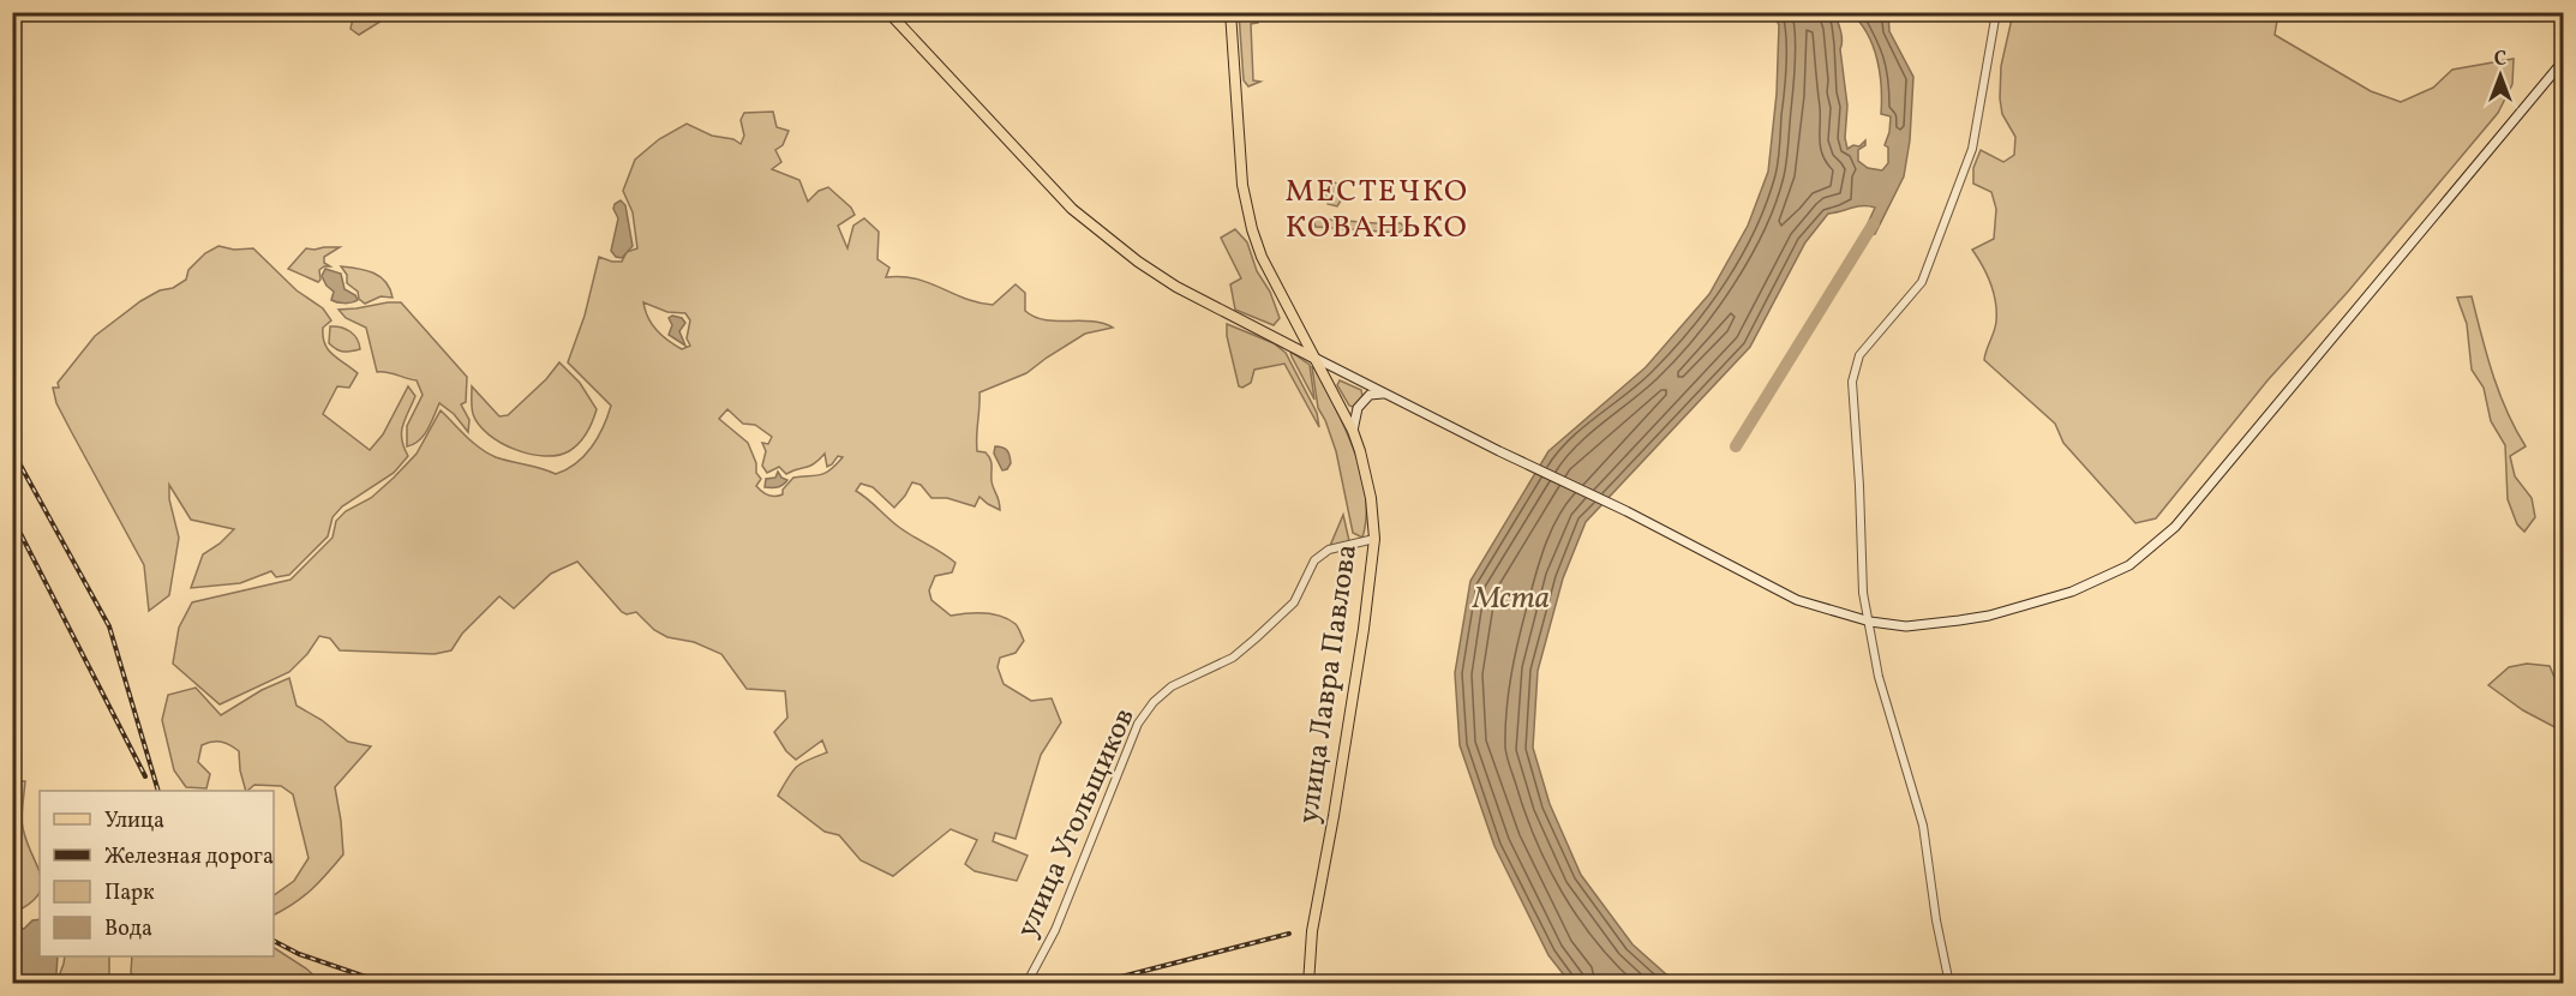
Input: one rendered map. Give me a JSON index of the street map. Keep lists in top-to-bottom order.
{
  "streets": {
    "main road": ["улица Лавра Павлова"],
    "street": ["улица Угольщиков"]
  },
  "crossings": [
    ["улица Лавра Павлова", "улица Угольщиков"]
  ],
  "districts": ["МЕСТЕЧКО КОВАНЬКО"],
  "water": ["Мста"],
  "legend": [
    "Улица",
    "Железная дорога",
    "Парк",
    "Вода"
  ],
  "north": "top"
}
